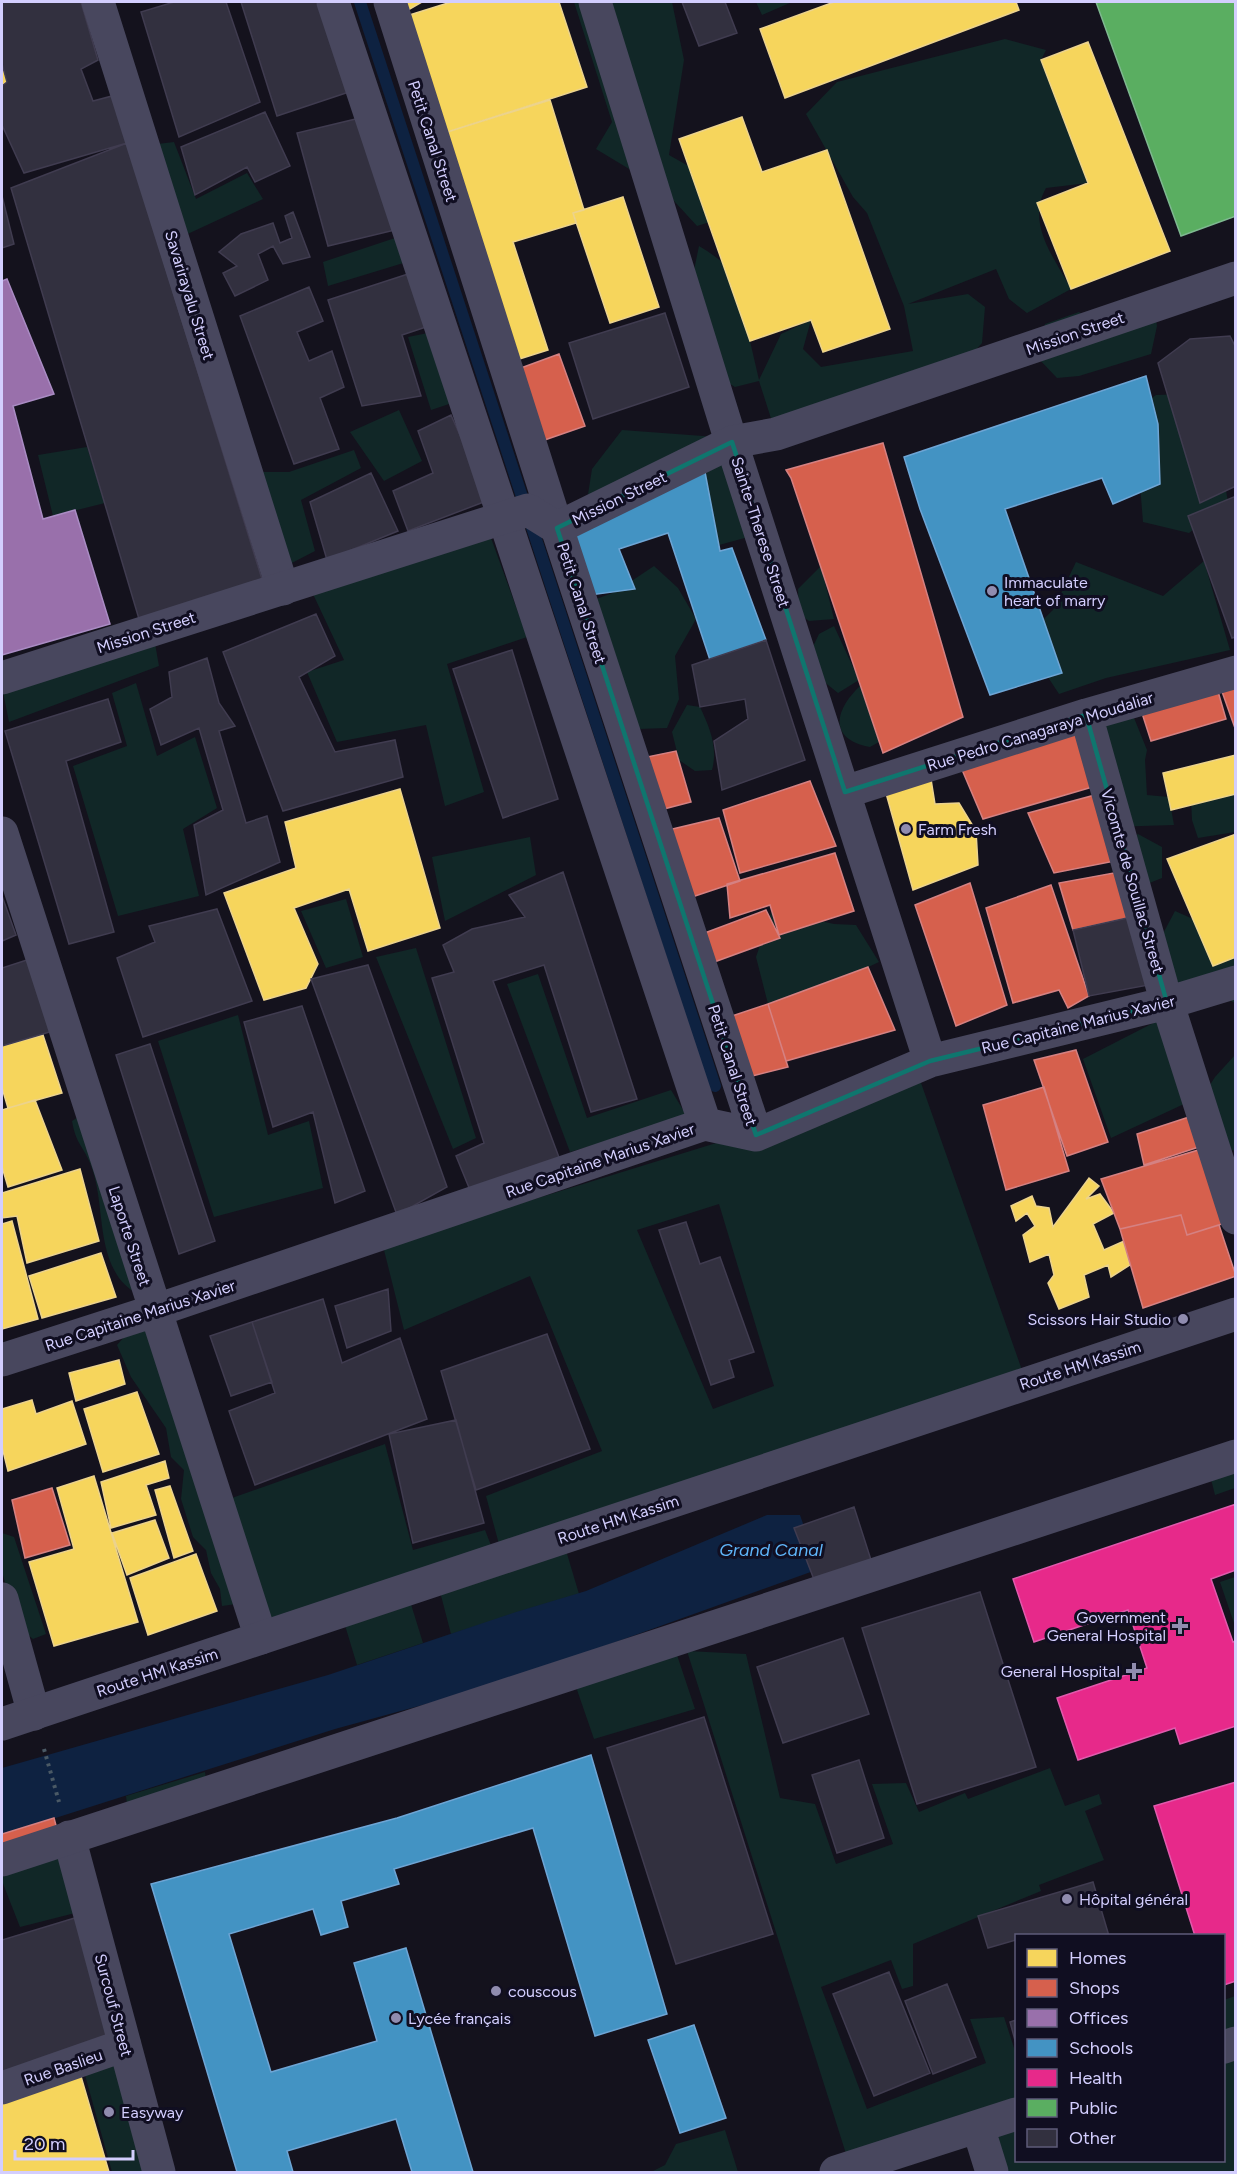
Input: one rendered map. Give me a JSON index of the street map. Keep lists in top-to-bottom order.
{
  "streets": {
    "street": [
      "Petit Canal Street",
      "Savarirayalu Street",
      "Mission Street",
      "Sainte-Therese Street",
      "Rue Pedro Canagaraya Moudaliar",
      "Vicomte de Souillac Street",
      "Rue Capitaine Marius Xavier",
      "Laporte Street",
      "Route HM Kassim",
      "Surcouf Street",
      "Rue Baslieu"
    ]
  },
  "crossings": [
    ["Petit Canal Street", "Mission Street"],
    ["Petit Canal Street", "Rue Capitaine Marius Xavier"],
    ["Savarirayalu Street", "Mission Street"],
    ["Mission Street", "Sainte-Therese Street"],
    ["Sainte-Therese Street", "Rue Pedro Canagaraya Moudaliar"],
    ["Sainte-Therese Street", "Rue Capitaine Marius Xavier"],
    ["Rue Pedro Canagaraya Moudaliar", "Vicomte de Souillac Street"],
    ["Vicomte de Souillac Street", "Rue Capitaine Marius Xavier"],
    ["Rue Capitaine Marius Xavier", "Laporte Street"],
    ["Laporte Street", "Route HM Kassim"],
    ["Surcouf Street", "Rue Baslieu"]
  ],
  "water": ["Grand Canal"],
  "places": {
    "other": [
      "Immaculate heart of marry",
      "Farm Fresh",
      "Scissors Hair Studio",
      "Hôpital général",
      "couscous",
      "Lycée français",
      "Easyway"
    ],
    "health": ["Government General Hospital", "General Hospital"]
  },
  "legend": [
    "Homes",
    "Shops",
    "Offices",
    "Schools",
    "Health",
    "Public",
    "Other"
  ],
  "scale_bar": "20 m"
}
